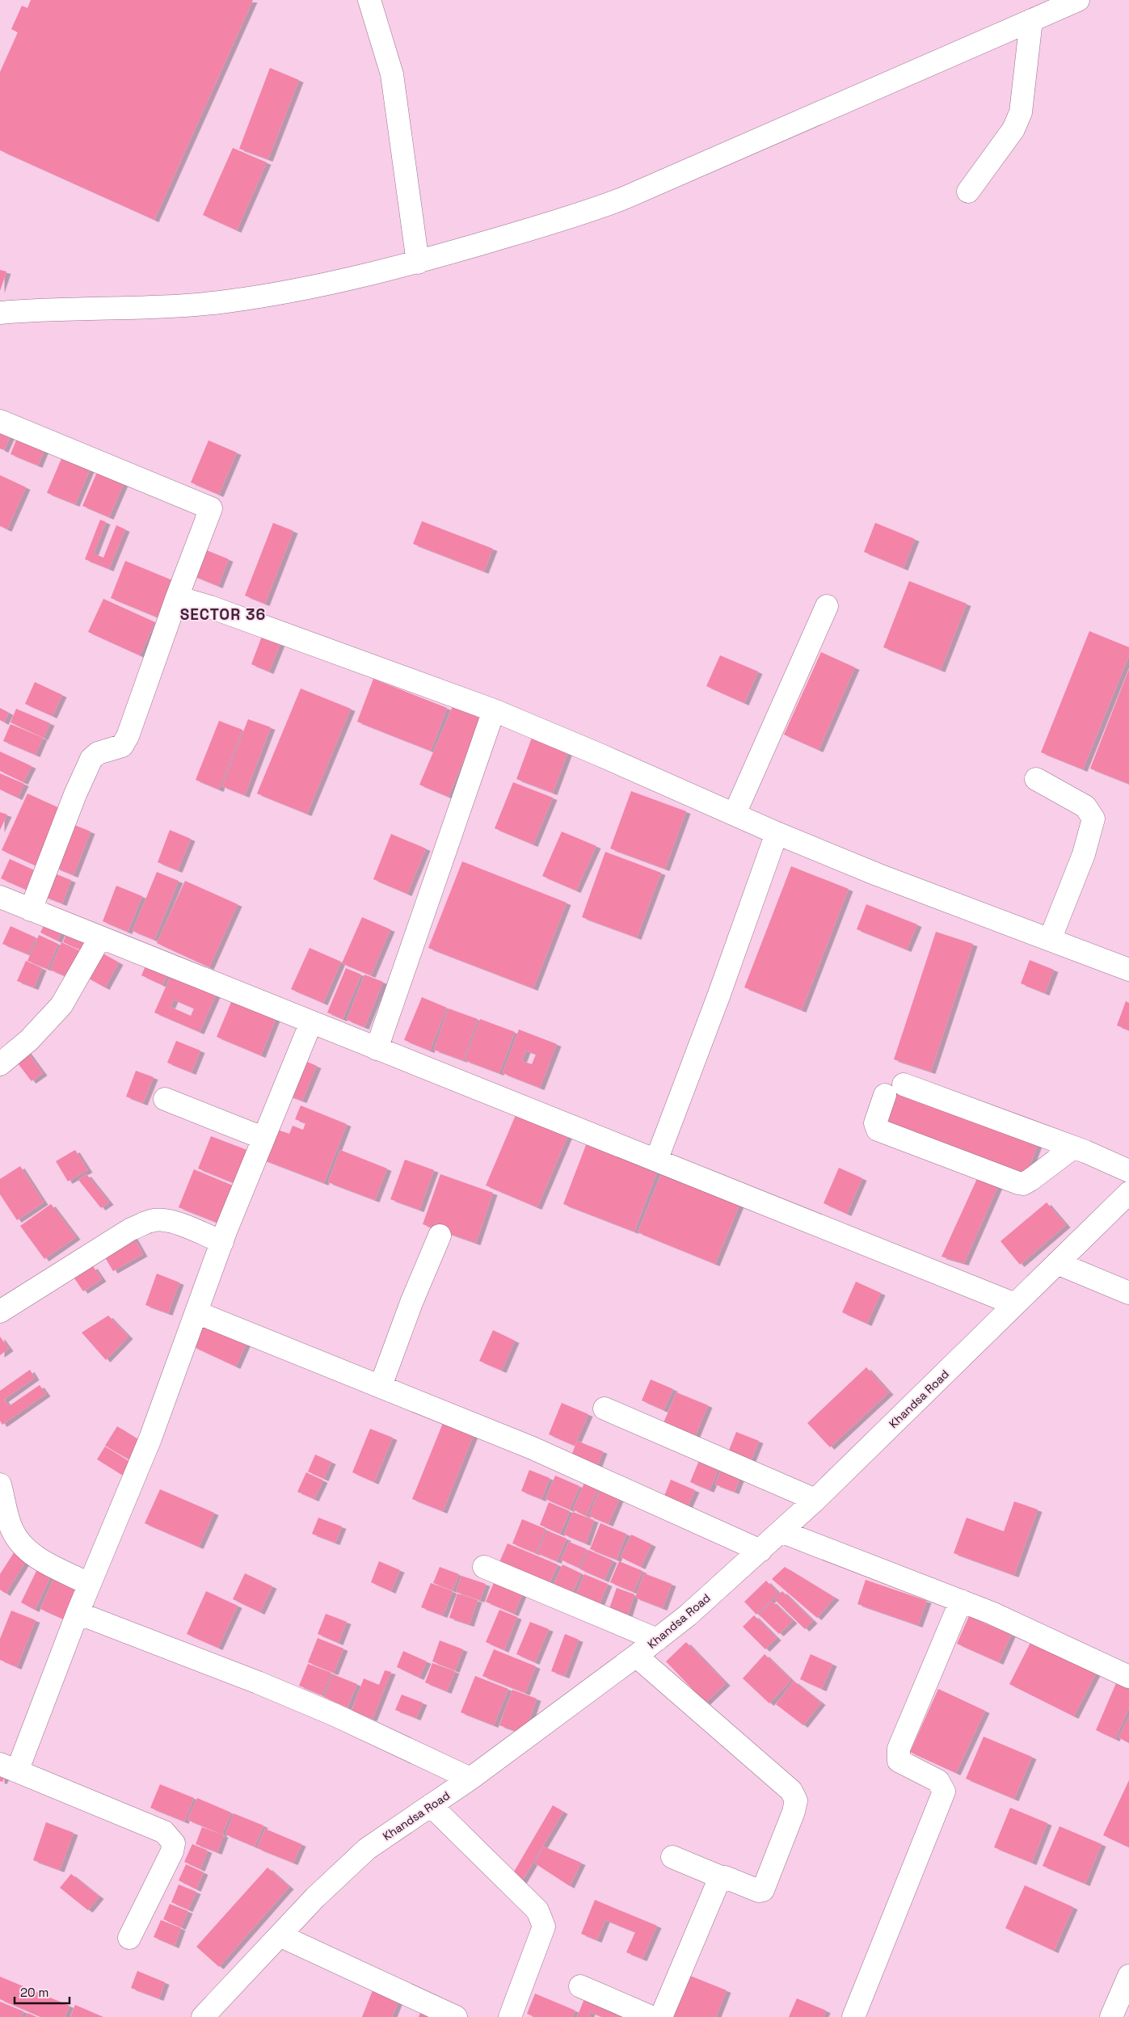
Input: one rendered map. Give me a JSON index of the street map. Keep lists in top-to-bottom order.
{
  "streets": {
    "street": ["Khandsa Road"]
  },
  "districts": ["SECTOR 36"],
  "scale_bar": "20 m"
}
